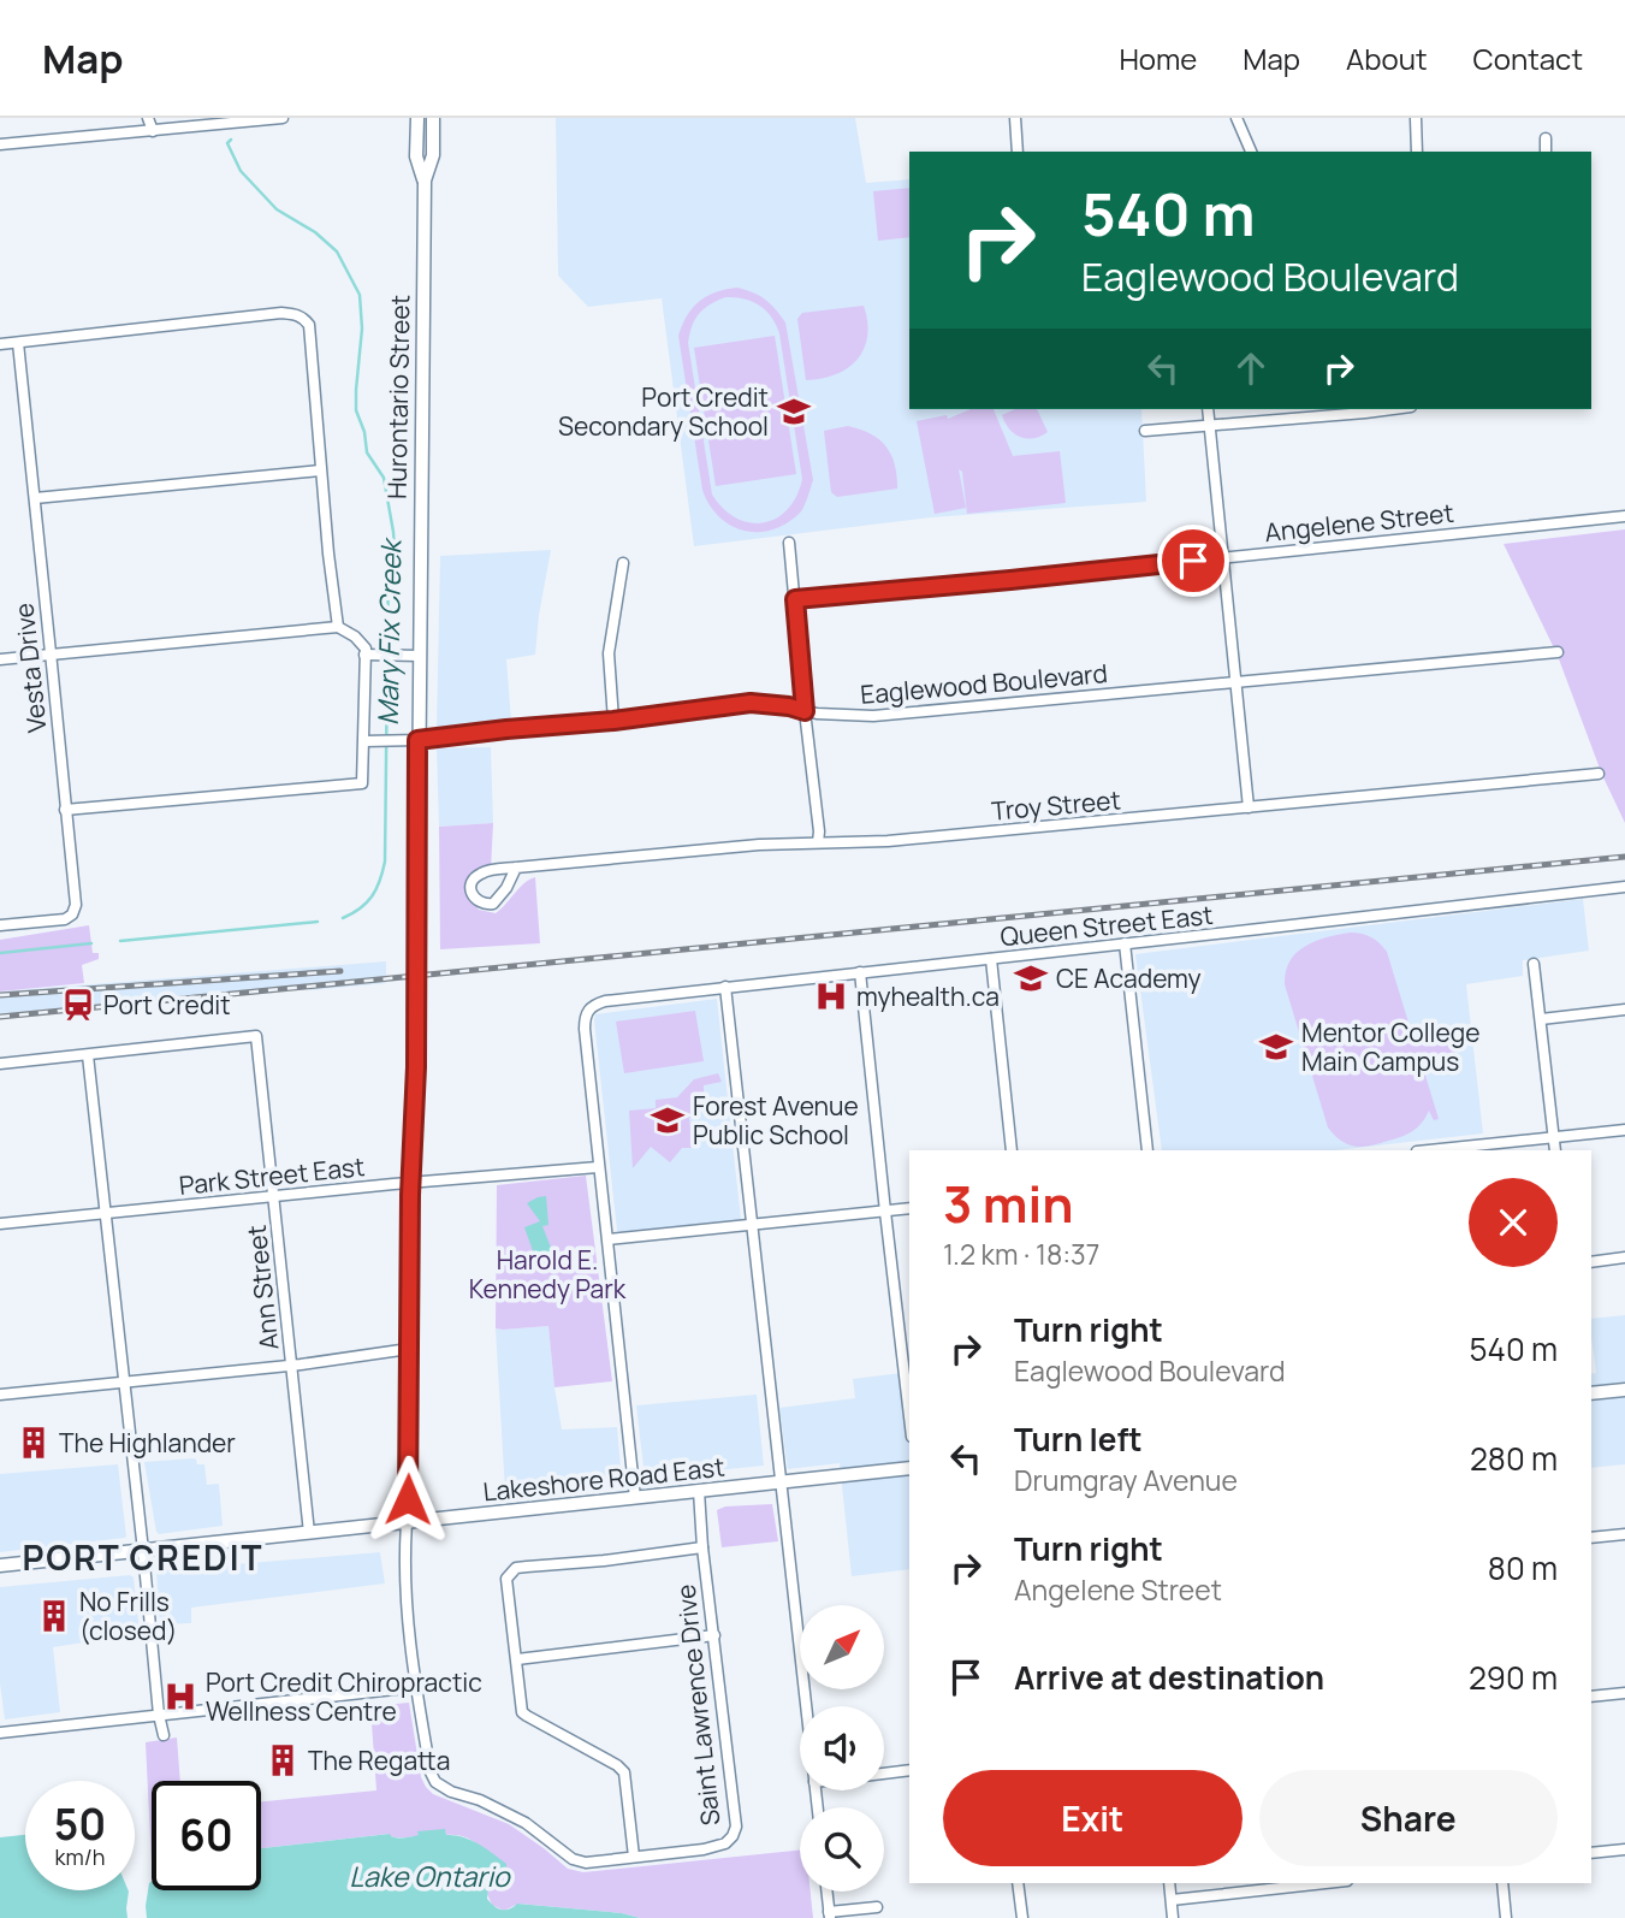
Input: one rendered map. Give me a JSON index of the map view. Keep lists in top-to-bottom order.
{
  "streets": {
    "main road": ["Hurontario Street", "Lakeshore Road East"],
    "street": [
      "Angelene Street",
      "Vesta Drive",
      "Eaglewood Boulevard",
      "Troy Street",
      "Queen Street East",
      "Park Street East",
      "Ann Street",
      "Saint Lawrence Drive"
    ]
  },
  "crossings": [
    ["Hurontario Street", "Eaglewood Boulevard"],
    ["Hurontario Street", "Park Street East"],
    ["Hurontario Street", "Lakeshore Road East"],
    ["Hurontario Street", "Saint Lawrence Drive"],
    ["Queen Street East", "Park Street East"],
    ["Park Street East", "Ann Street"],
    ["Ann Street", "Lakeshore Road East"],
    ["Lakeshore Road East", "Saint Lawrence Drive"]
  ],
  "districts": ["PORT CREDIT"],
  "water": ["Mary Fix Creek", "Lake Ontario"],
  "parks": ["Harold E. Kennedy Park"],
  "places": {
    "school or university": [
      "Port Credit Secondary School",
      "CE Academy",
      "Mentor College Main Campus",
      "Forest Avenue Public School"
    ],
    "hospital": ["myhealth.ca", "Port Credit Chiropractic Wellness Centre"],
    "station": ["Port Credit"],
    "building": ["The Highlander", "No Frills (closed)", "The Regatta"]
  },
  "north": "top right",
  "page": {
    "header": "Map",
    "nav": [
      "Home",
      "Map",
      "About",
      "Contact"
    ],
    "turn": ["540 m", "Eaglewood Boulevard"],
    "heading": ["3 min", "1.2 km · 18:37"],
    "list": [
      {
        "name": "Turn right",
        "note": "Eaglewood Boulevard",
        "value": "540 m"
      },
      {
        "name": "Turn left",
        "note": "Drumgray Avenue",
        "value": "280 m"
      },
      {
        "name": "Turn right",
        "note": "Angelene Street",
        "value": "80 m"
      },
      {
        "name": "Arrive at destination",
        "value": "290 m"
      }
    ],
    "buttons": ["Exit", "Share"],
    "speed": "50 km/h",
    "limit": "60"
  }
}
